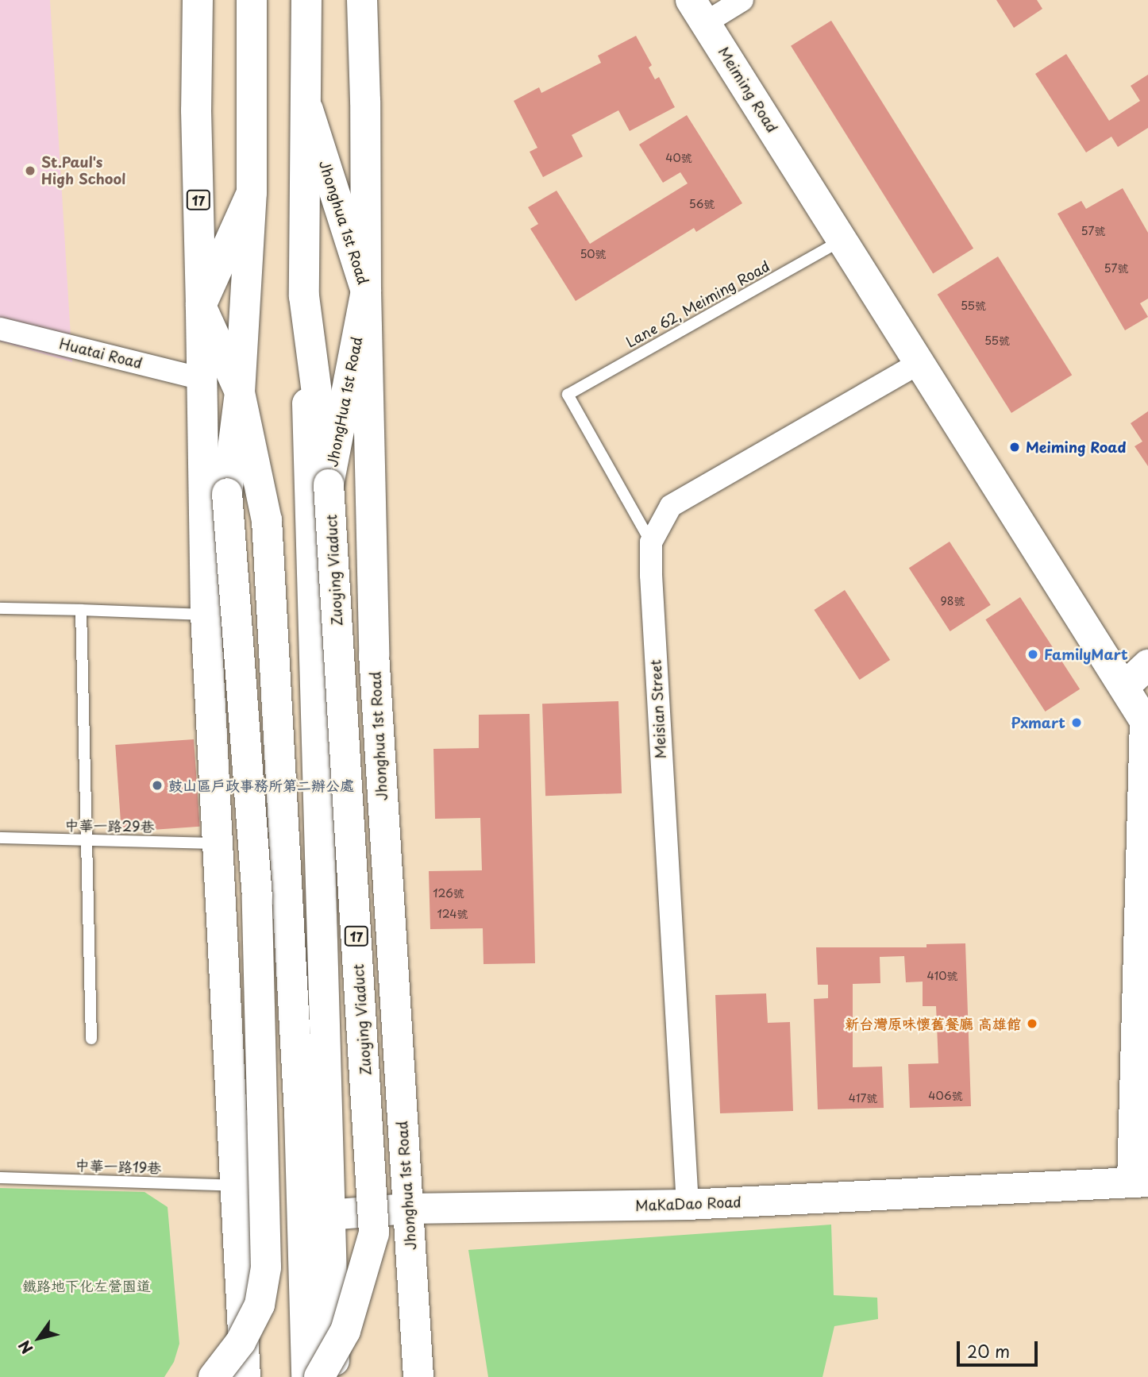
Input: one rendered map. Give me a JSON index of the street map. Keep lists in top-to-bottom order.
{
  "streets": {
    "street": [
      "Meiming Road",
      "17",
      "Jhonghua 1st Road",
      "Huatai Road",
      "JhongHua 1st Road",
      "Zuoying Viaduct",
      "Meisian Street",
      "MaKaDao Road"
    ],
    "lane": ["Lane 62, Meiming Road", "中華一路29巷", "中華一路19巷"]
  },
  "crossings": [
    ["Meiming Road", "Lane 62, Meiming Road"],
    ["Meiming Road", "Meisian Street"],
    ["Meiming Road", "MaKaDao Road"],
    ["17", "Jhonghua 1st Road"],
    ["Jhonghua 1st Road", "JhongHua 1st Road"],
    ["Jhonghua 1st Road", "MaKaDao Road"],
    ["Lane 62, Meiming Road", "Meisian Street"],
    ["JhongHua 1st Road", "Zuoying Viaduct"],
    ["Meisian Street", "MaKaDao Road"],
    ["中華一路19巷", "MaKaDao Road"]
  ],
  "parks": ["鐵路地下化左營園道"],
  "places": [
    "St.Paul's High School",
    "Meiming Road",
    "FamilyMart",
    "Pxmart",
    "鼓山區戶政事務所第二辦公處",
    "新台灣原味懷舊餐廳 高雄館"
  ],
  "house_numbers": [
    "40號",
    "56號",
    "57號",
    "50號",
    "57號",
    "55號",
    "55號",
    "98號",
    "126號",
    "124號",
    "410號",
    "406號",
    "417號"
  ],
  "scale_bar": "20 m",
  "north": "bottom left"
}
